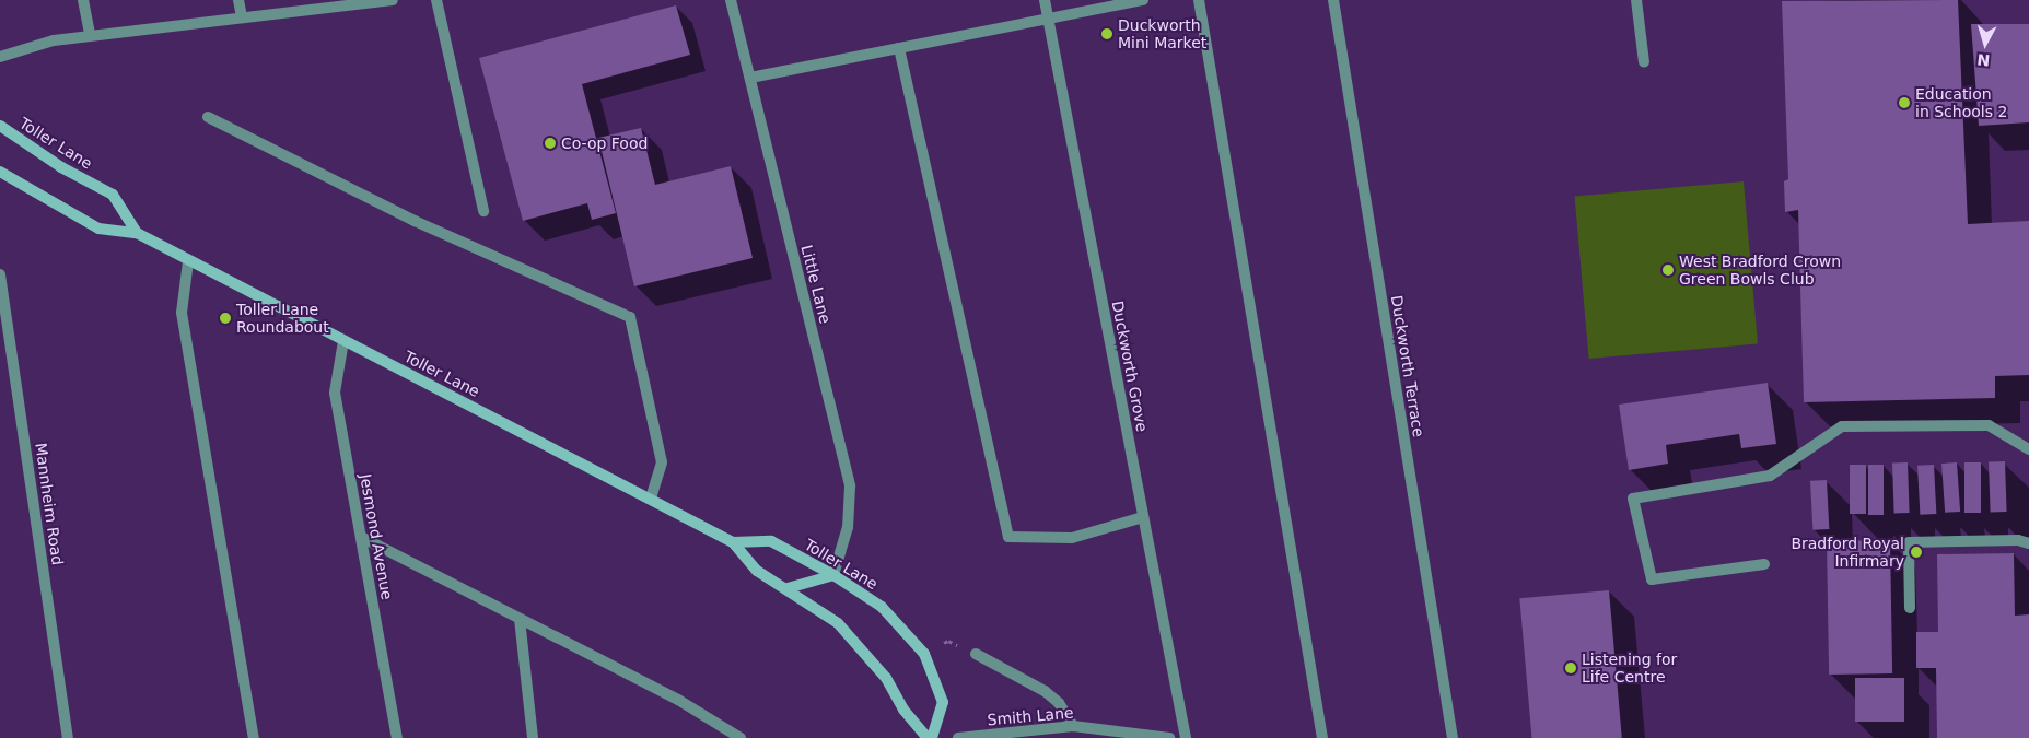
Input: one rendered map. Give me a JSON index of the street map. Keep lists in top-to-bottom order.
{
  "streets": {
    "main road": ["Toller Lane"],
    "street": [
      "Little Lane",
      "Duckworth Grove",
      "Duckworth Terrace",
      "Mannheim Road",
      "Jesmond Avenue",
      "Smith Lane"
    ]
  },
  "crossings": [
    ["Toller Lane", "Little Lane"],
    ["Toller Lane", "Jesmond Avenue"]
  ],
  "places": [
    "Duckworth Mini Market",
    "Education in Schools 2",
    "Co-op Food",
    "West Bradford Crown Green Bowls Club",
    "Toller Lane Roundabout",
    "Bradford Royal Infirmary",
    "Listening for Life Centre"
  ],
  "north": "bottom"
}
